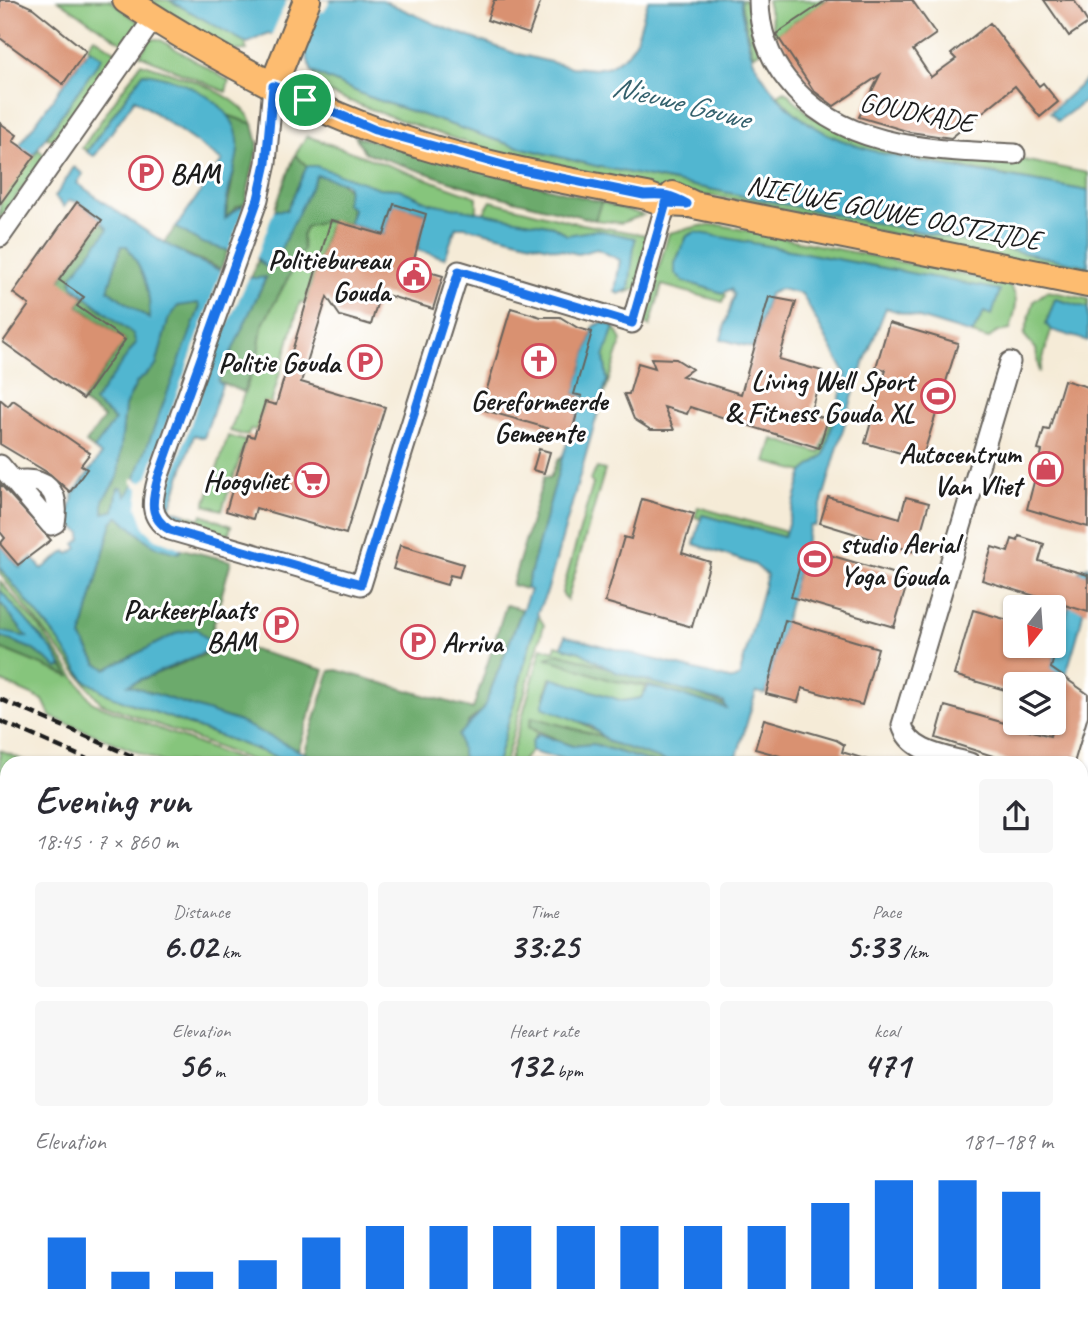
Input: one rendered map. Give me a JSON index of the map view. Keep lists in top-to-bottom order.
{
  "streets": {
    "main road": ["NIEUWE GOUWE OOSTZIJDE"],
    "street": ["GOUDKADE"]
  },
  "water": ["Nieuwe Gouwe"],
  "places": {
    "parking": [
      "BAM",
      "Politie Gouda",
      "Parkeerplaats BAM",
      "Arriva"
    ],
    "public building": ["Politiebureau Gouda"],
    "church": ["Gereformeerde Gemeente"],
    "sports": ["Living Well Sport & Fitness Gouda XL", "studio Aerial Yoga Gouda"],
    "shop": ["Autocentrum Van Vliet"],
    "supermarket": ["Hoogvliet"]
  },
  "north": "bottom",
  "page": {
    "heading": ["Evening run", "18:45 · 7 × 860 m"],
    "stats": [
      ["Distance", "6.02 km"],
      ["Time", "33:25"],
      ["Pace", "5:33 /km"],
      ["Elevation", "56 m"],
      ["Heart rate", "132 bpm"],
      ["kcal", "471"]
    ],
    "chart": ["Elevation", "181–189 m"]
  }
}
